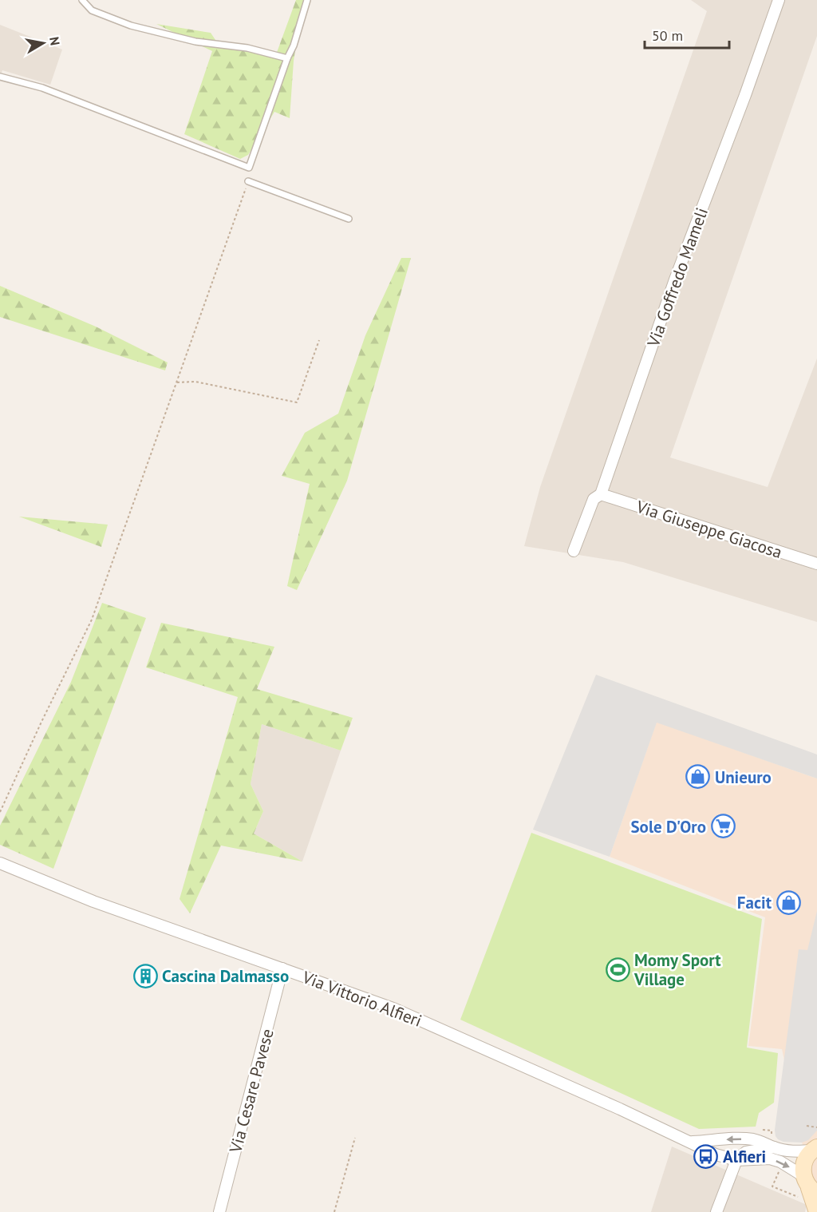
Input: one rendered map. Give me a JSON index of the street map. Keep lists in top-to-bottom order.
{
  "streets": {
    "street": [
      "Via Goffredo Mameli",
      "Via Giuseppe Giacosa",
      "Via Vittorio Alfieri",
      "Via Cesare Pavese"
    ]
  },
  "crossings": [
    ["Via Goffredo Mameli", "Via Giuseppe Giacosa"],
    ["Via Vittorio Alfieri", "Via Cesare Pavese"]
  ],
  "places": {
    "shop": ["Unieuro", "Facit"],
    "supermarket": ["Sole D'Oro"],
    "sports": ["Momy Sport Village"],
    "building": ["Cascina Dalmasso"],
    "bus stop": ["Alfieri"]
  },
  "scale_bar": "50 m",
  "north": "right"
}
